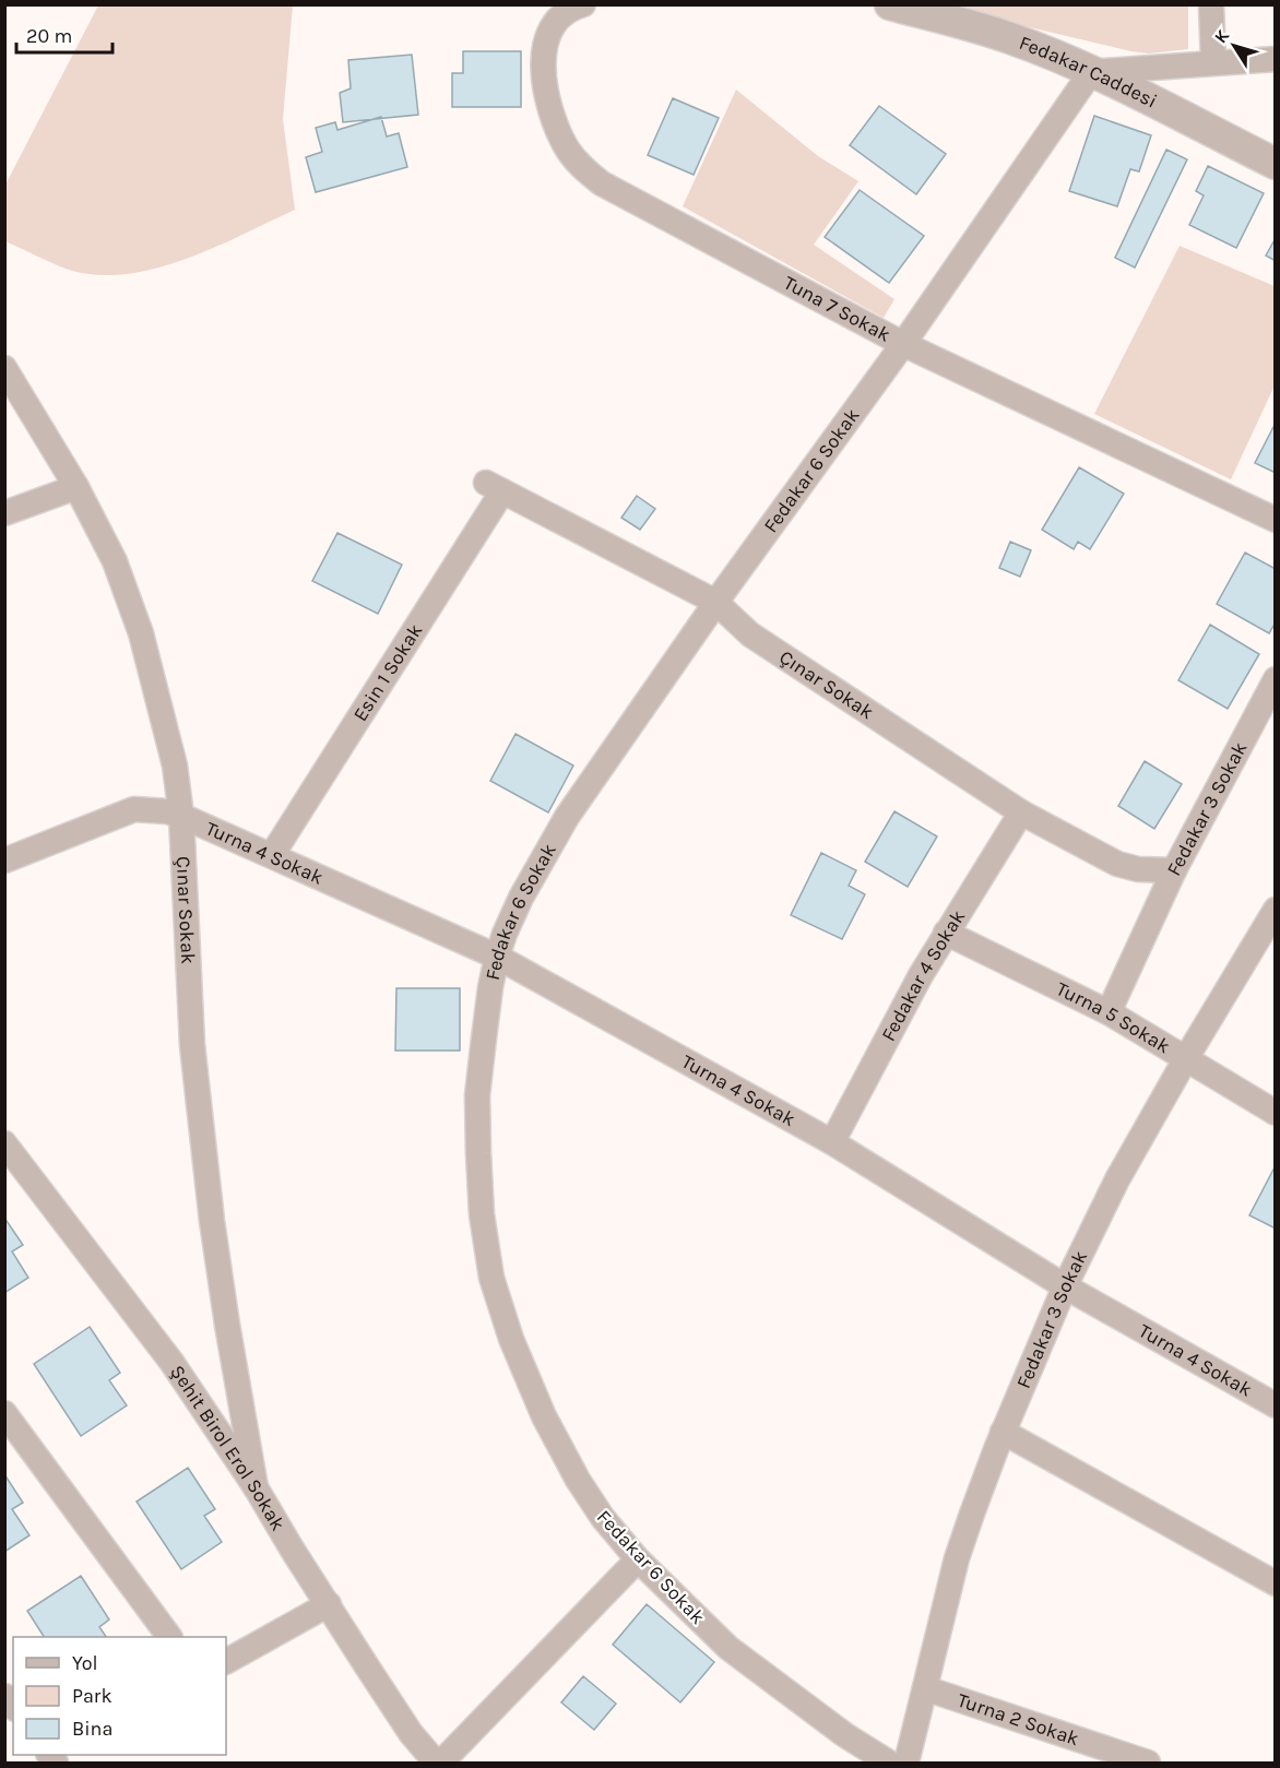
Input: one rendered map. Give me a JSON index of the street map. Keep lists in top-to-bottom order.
{
  "streets": {
    "street": [
      "Fedakar Caddesi",
      "Tuna 7 Sokak",
      "Fedakar 6 Sokak",
      "Esin 1 Sokak",
      "Çınar Sokak",
      "Fedakar 3 Sokak",
      "Turna 4 Sokak",
      "Fedakar 4 Sokak",
      "Turna 5 Sokak",
      "Şehit Birol Erol Sokak",
      "Turna 2 Sokak"
    ]
  },
  "crossings": [
    ["Fedakar Caddesi", "Fedakar 6 Sokak"],
    ["Tuna 7 Sokak", "Fedakar 6 Sokak"],
    ["Fedakar 6 Sokak", "Çınar Sokak"],
    ["Fedakar 6 Sokak", "Turna 4 Sokak"],
    ["Esin 1 Sokak", "Çınar Sokak"],
    ["Esin 1 Sokak", "Turna 4 Sokak"],
    ["Çınar Sokak", "Fedakar 3 Sokak"],
    ["Çınar Sokak", "Turna 4 Sokak"],
    ["Çınar Sokak", "Fedakar 4 Sokak"],
    ["Çınar Sokak", "Şehit Birol Erol Sokak"],
    ["Fedakar 3 Sokak", "Turna 4 Sokak"],
    ["Fedakar 3 Sokak", "Turna 5 Sokak"],
    ["Fedakar 3 Sokak", "Turna 2 Sokak"],
    ["Turna 4 Sokak", "Fedakar 4 Sokak"],
    ["Fedakar 4 Sokak", "Turna 5 Sokak"]
  ],
  "legend": ["Yol", "Park", "Bina"],
  "scale_bar": "20 m",
  "north": "top left"
}
